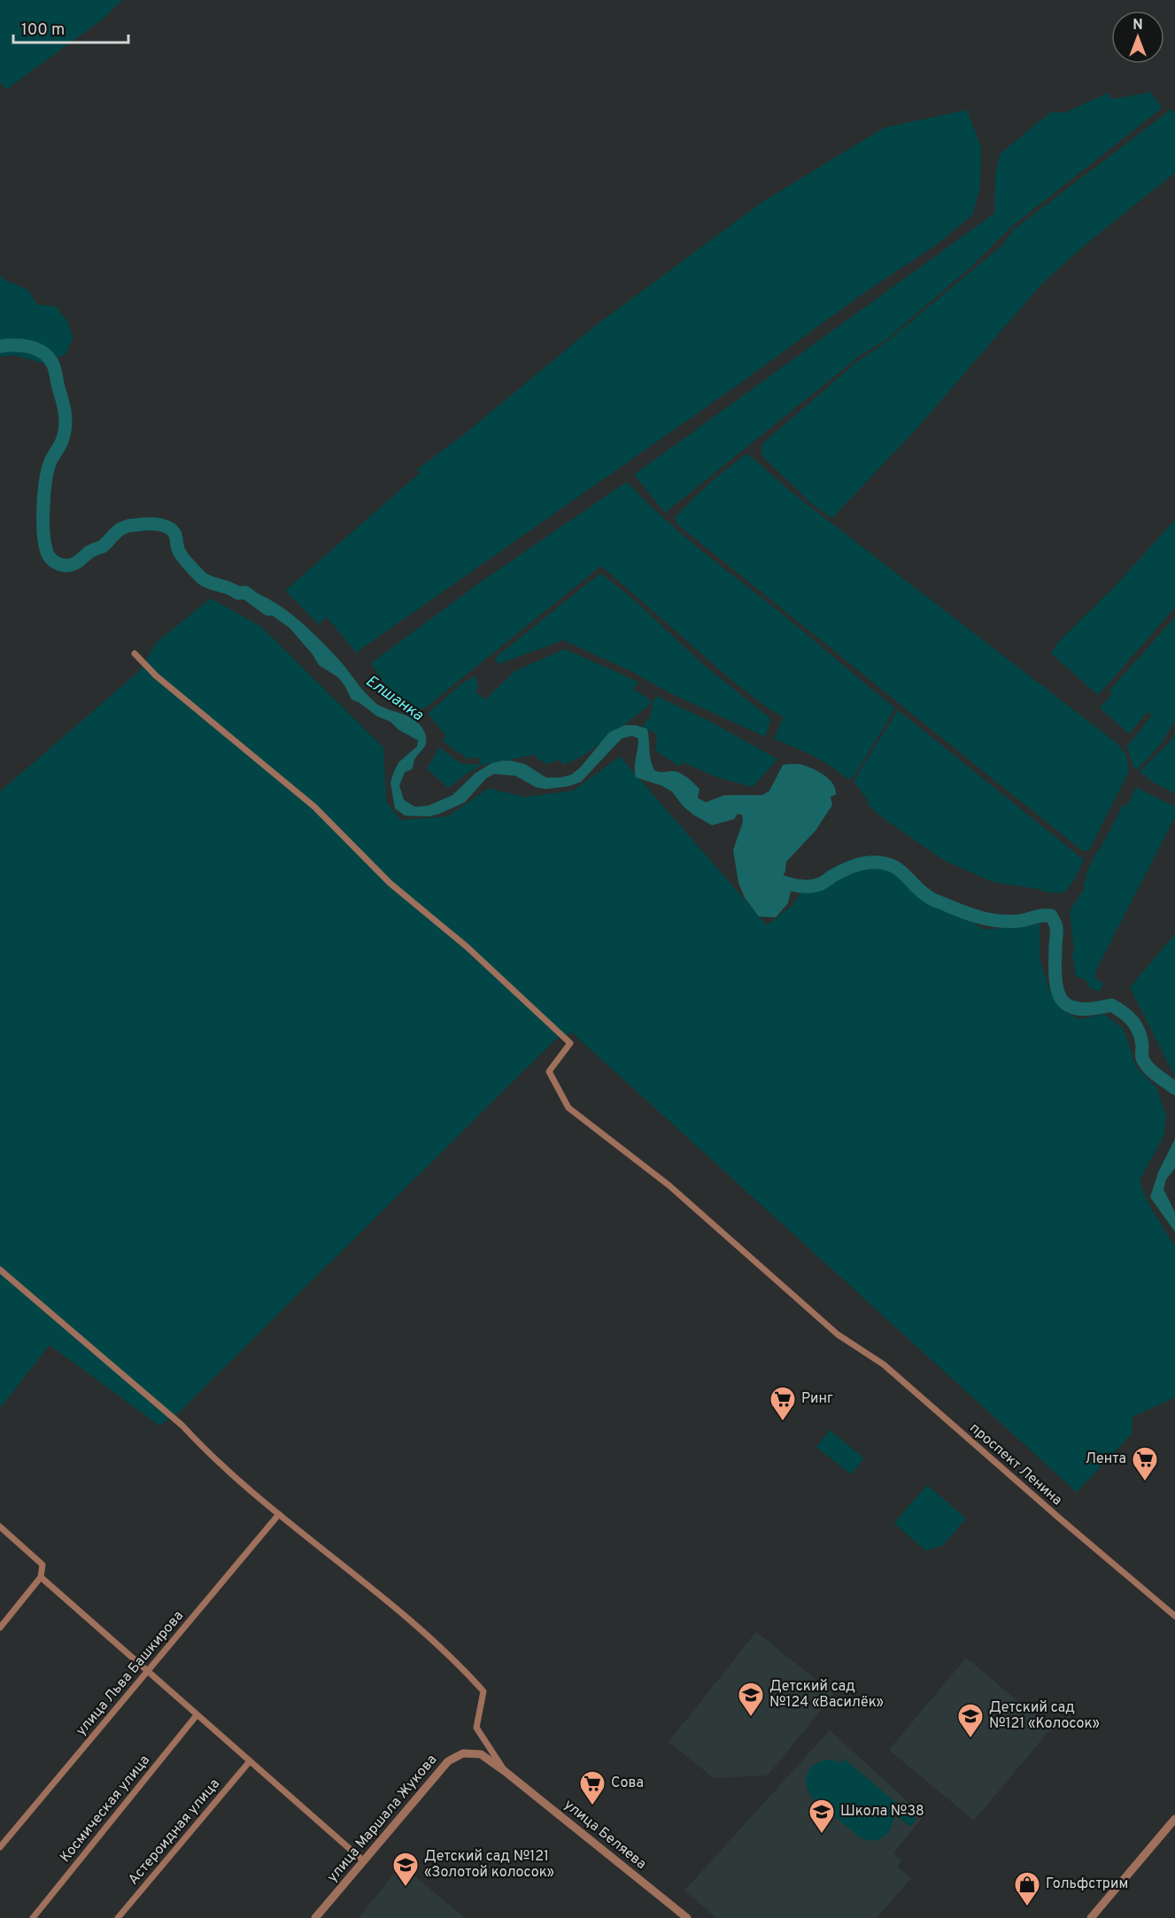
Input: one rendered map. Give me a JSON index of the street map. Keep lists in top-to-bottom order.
{
  "streets": {
    "street": [
      "проспект Ленина",
      "улица Льва Башкирова",
      "Космическая улица",
      "улица Маршала Жукова",
      "Астероидная улица",
      "улица Беляева"
    ]
  },
  "crossings": [
    ["улица Маршала Жукова", "улица Беляева"]
  ],
  "water": ["Елшанка"],
  "places": {
    "supermarket": ["Ринг", "Лента", "Сова"],
    "school or university": [
      "Детский сад №124 «Василёк»",
      "Детский сад №121 «Колосок»",
      "Школа №38",
      "Детский сад №121 «Золотой колосок»"
    ],
    "shop": ["Гольфстрим"]
  },
  "scale_bar": "100 m",
  "north": "top"
}
